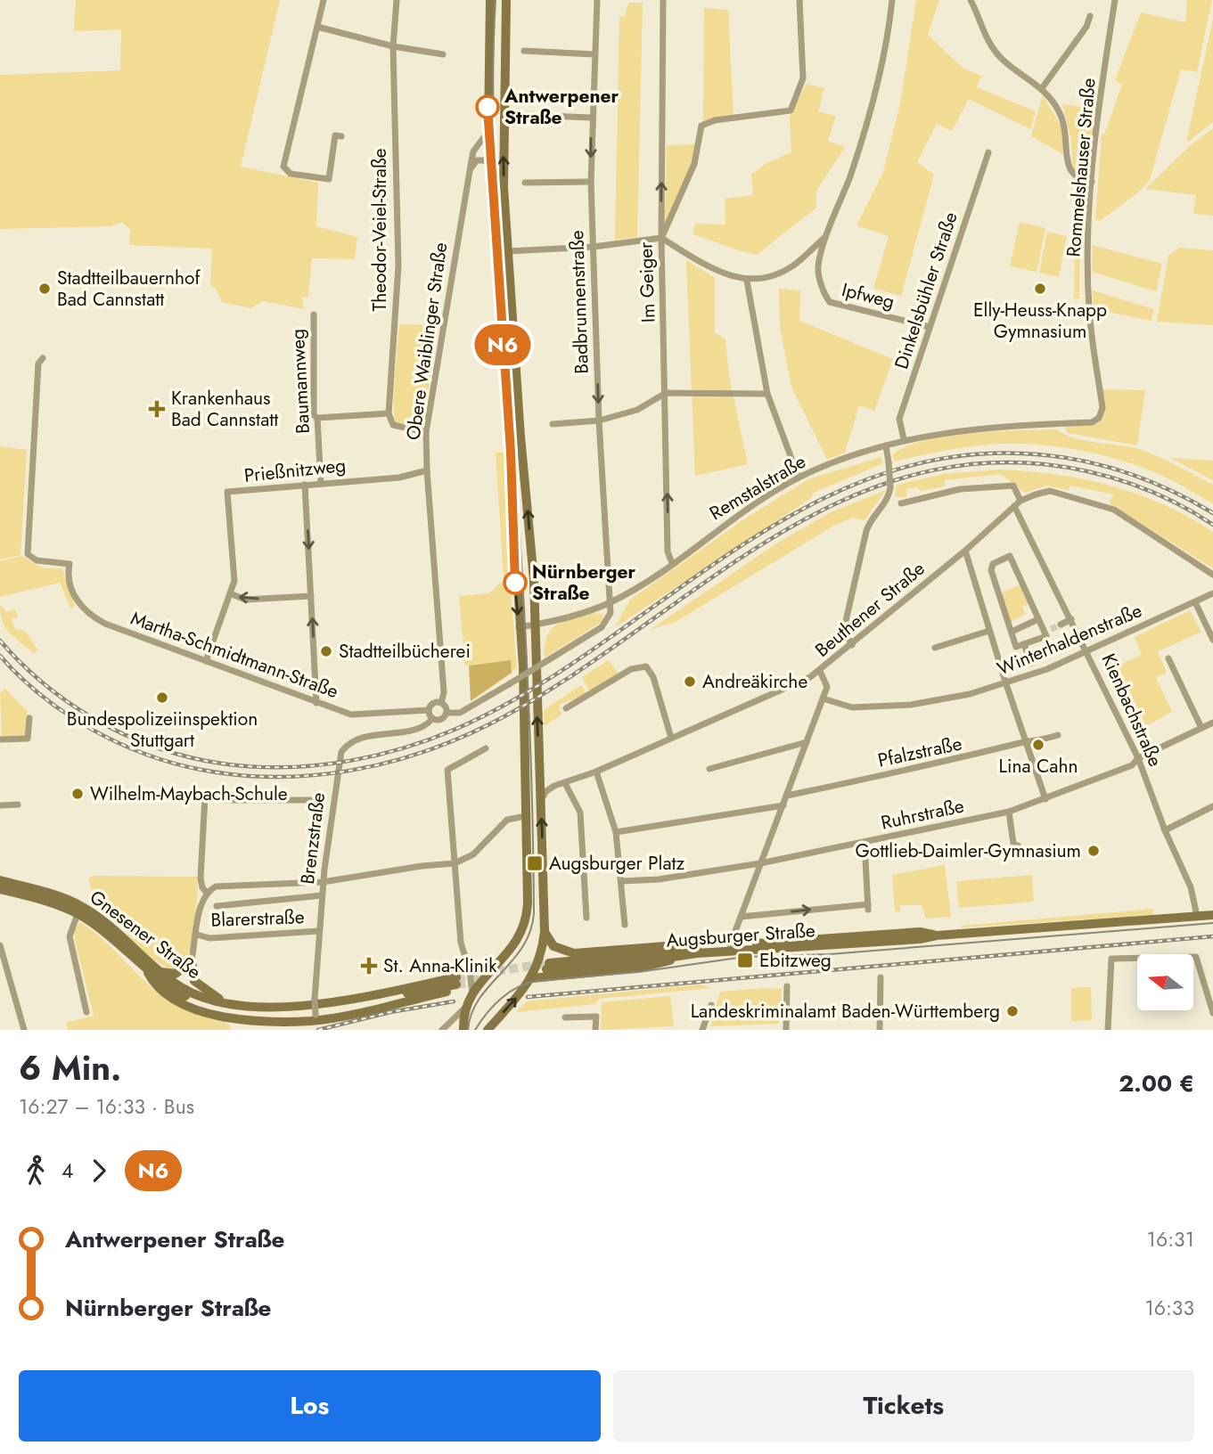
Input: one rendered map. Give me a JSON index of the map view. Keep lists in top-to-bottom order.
{
  "streets": {
    "main road": ["Gnesener Straße", "Augsburger Straße"],
    "street": [
      "Rommelshauser Straße",
      "Theodor-Veiel-Straße",
      "Im Geiger",
      "Dinkelsbühler Straße",
      "Ipfweg",
      "Badbrunnenstraße",
      "Obere Waiblinger Straße",
      "Baumannweg",
      "Prießnitzweg",
      "Remstalstraße",
      "Beuthener Straße",
      "Winterhaldenstraße",
      "Martha-Schmidtmann-Straße",
      "Kienbachstraße",
      "Pfalzstraße",
      "Ruhrstraße",
      "Brenzstraße",
      "Blarerstraße"
    ]
  },
  "crossings": [
    ["Rommelshauser Straße", "Remstalstraße"],
    ["Im Geiger", "Remstalstraße"],
    ["Dinkelsbühler Straße", "Ipfweg"],
    ["Dinkelsbühler Straße", "Remstalstraße"],
    ["Badbrunnenstraße", "Remstalstraße"],
    ["Obere Waiblinger Straße", "Prießnitzweg"],
    ["Obere Waiblinger Straße", "Martha-Schmidtmann-Straße"],
    ["Obere Waiblinger Straße", "Brenzstraße"],
    ["Baumannweg", "Prießnitzweg"],
    ["Prießnitzweg", "Martha-Schmidtmann-Straße"],
    ["Beuthener Straße", "Kienbachstraße"],
    ["Winterhaldenstraße", "Kienbachstraße"],
    ["Martha-Schmidtmann-Straße", "Brenzstraße"],
    ["Kienbachstraße", "Ruhrstraße"],
    ["Kienbachstraße", "Augsburger Straße"],
    ["Brenzstraße", "Blarerstraße"]
  ],
  "one_way": ["Im Geiger", "Badbrunnenstraße"],
  "places": {
    "other": [
      "Antwerpener Straße",
      "Stadtteilbauernhof Bad Cannstatt",
      "Elly-Heuss-Knapp Gymnasium",
      "Nürnberger Straße",
      "Stadtteilbücherei",
      "Andreäkirche",
      "Bundespolizeiinspektion Stuttgart",
      "Lina Cahn",
      "Wilhelm-Maybach-Schule",
      "Gottlieb-Daimler-Gymnasium",
      "Landeskriminalamt Baden-Württemberg"
    ],
    "health": ["Krankenhaus Bad Cannstatt", "St. Anna-Klinik"],
    "transit": ["Augsburger Platz", "Ebitzweg"]
  },
  "lines": ["bus line N6"],
  "north": "left",
  "page": {
    "on_map": "N6",
    "heading": ["6 Min.", "16:27 – 16:33 · Bus", "2.00 €"],
    "legs": ["4", "N6"],
    "list": [
      {
        "name": "Antwerpener Straße",
        "value": "16:31"
      },
      {
        "name": "Nürnberger Straße",
        "value": "16:33"
      }
    ],
    "buttons": ["Los", "Tickets"]
  }
}
